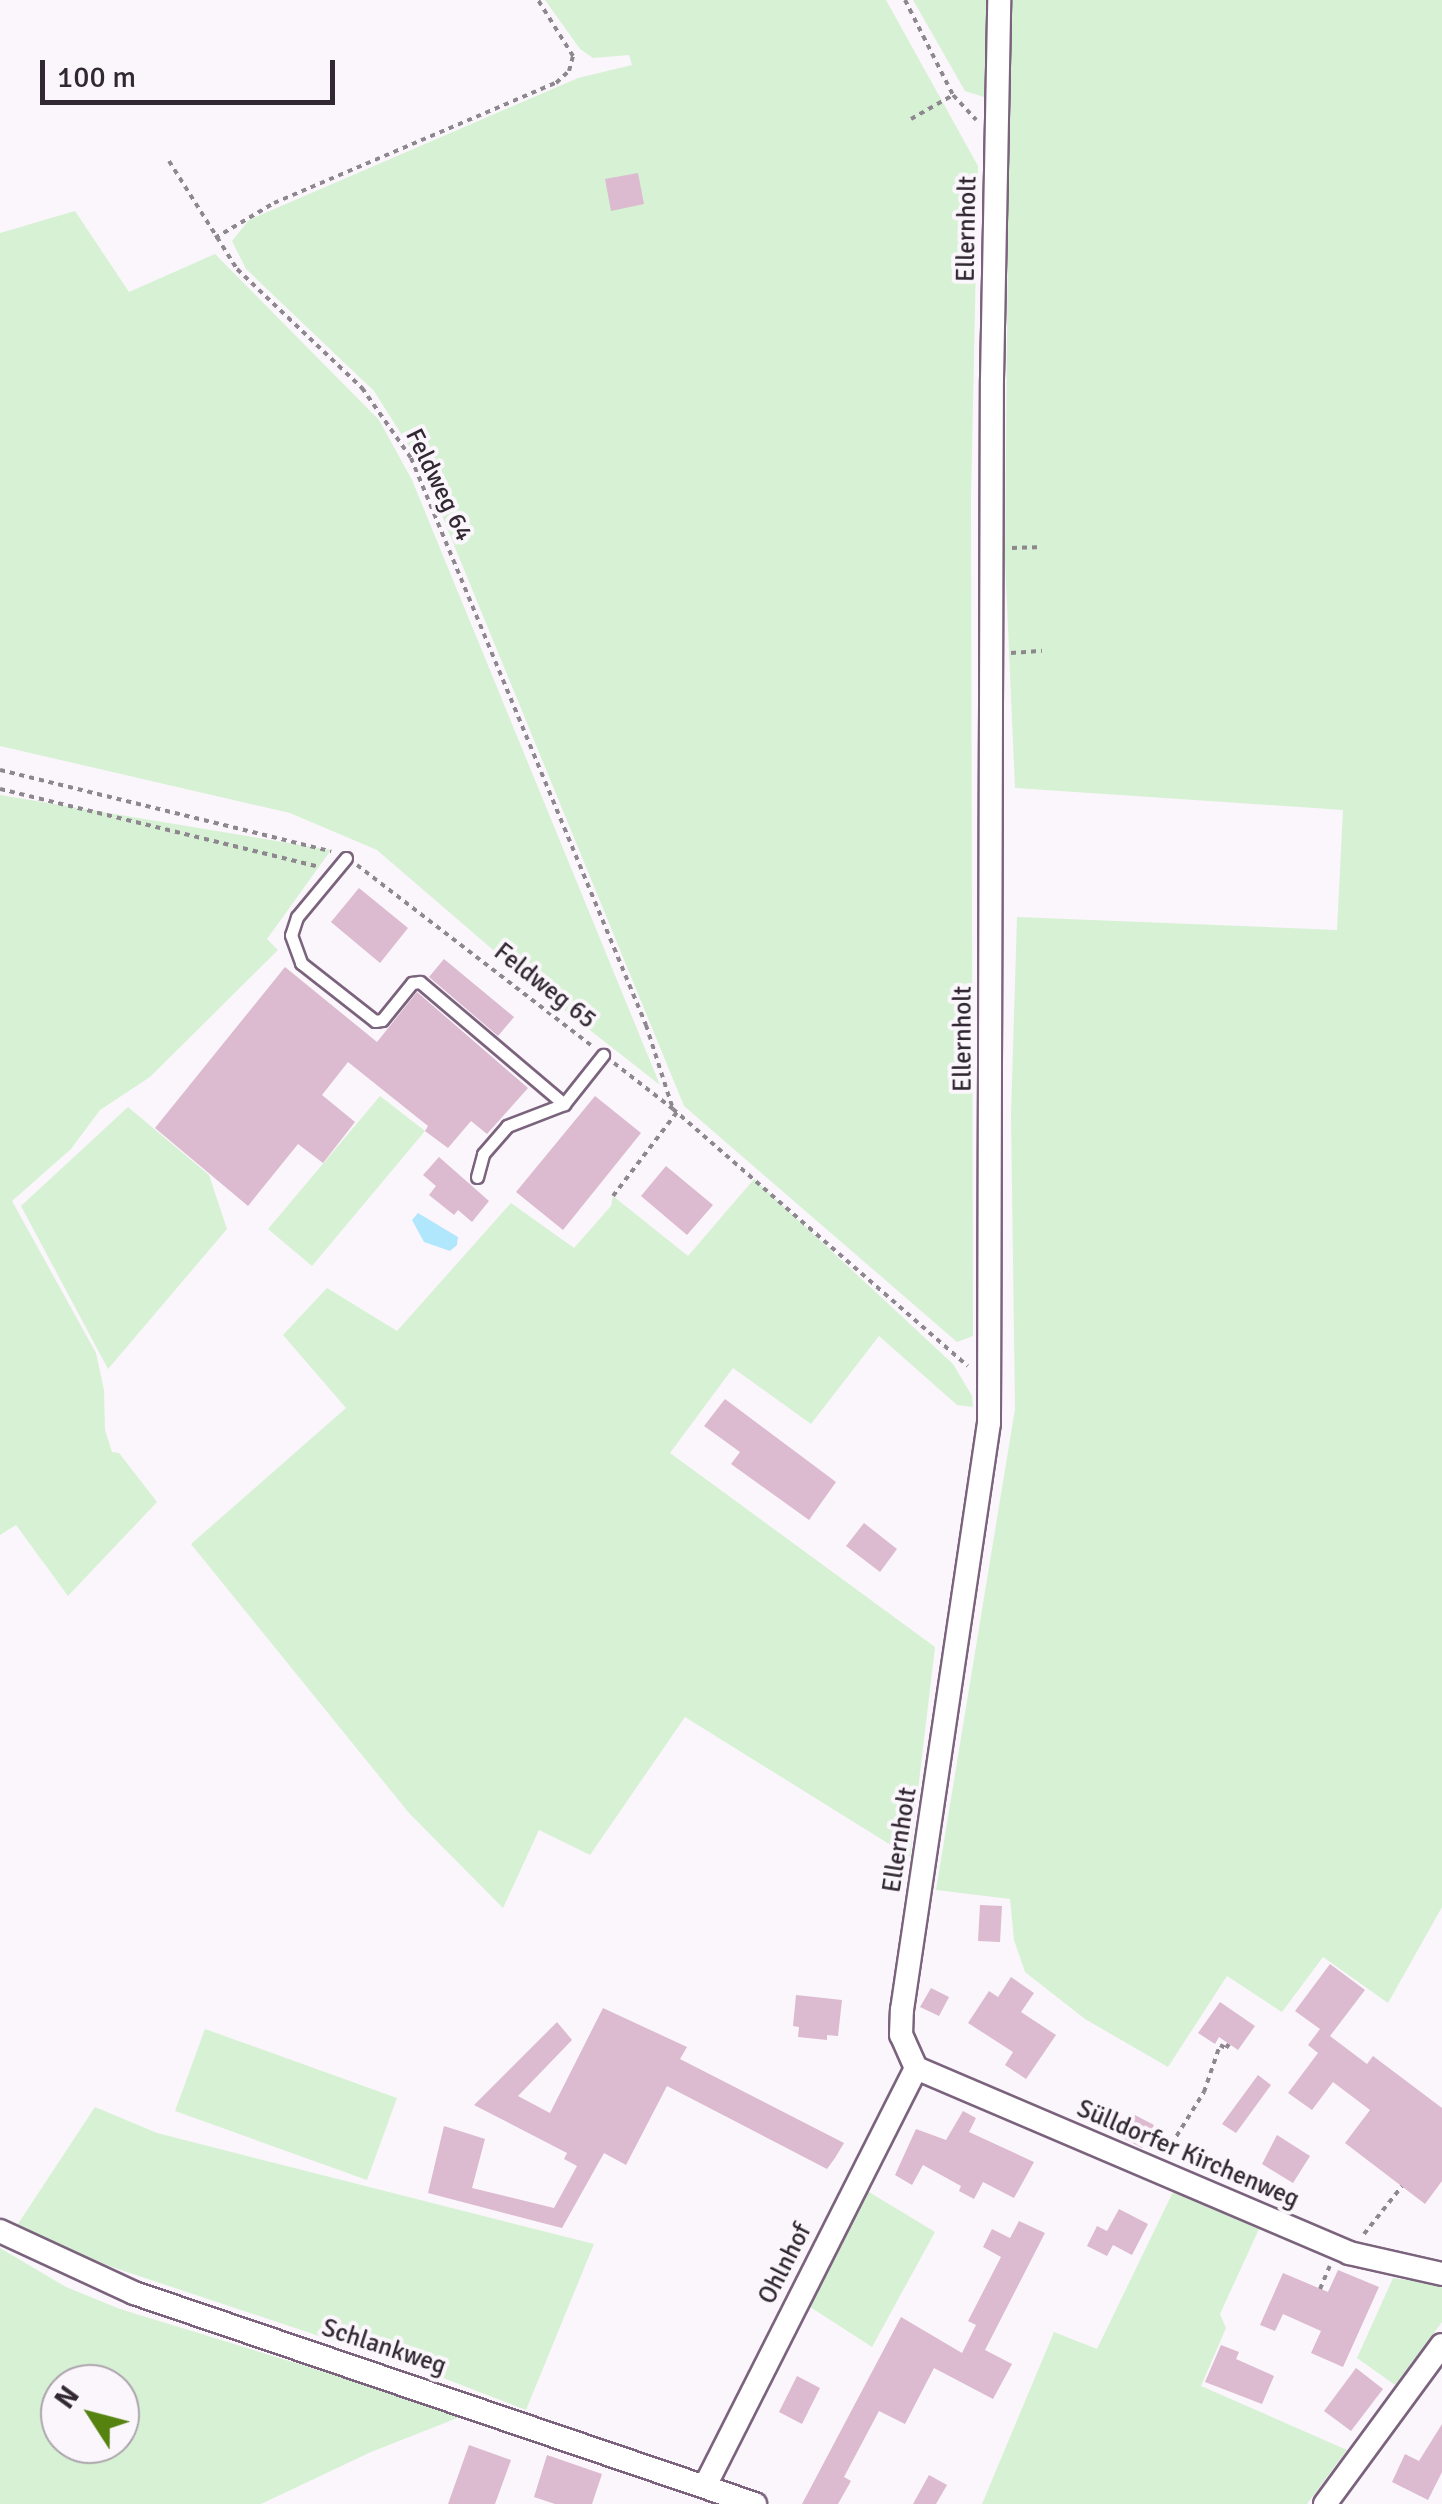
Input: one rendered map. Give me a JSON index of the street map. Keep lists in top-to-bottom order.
{
  "streets": {
    "street": [
      "Ellernholt",
      "Sülldorfer Kirchenweg",
      "Ohlnhof",
      "Schlankweg"
    ],
    "path": ["Feldweg 64", "Feldweg 65"]
  },
  "crossings": [
    ["Ellernholt", "Feldweg 65"],
    ["Ellernholt", "Sülldorfer Kirchenweg"],
    ["Ellernholt", "Ohlnhof"],
    ["Feldweg 64", "Feldweg 65"],
    ["Sülldorfer Kirchenweg", "Ohlnhof"],
    ["Ohlnhof", "Schlankweg"]
  ],
  "scale_bar": "100 m",
  "north": "top left"
}
